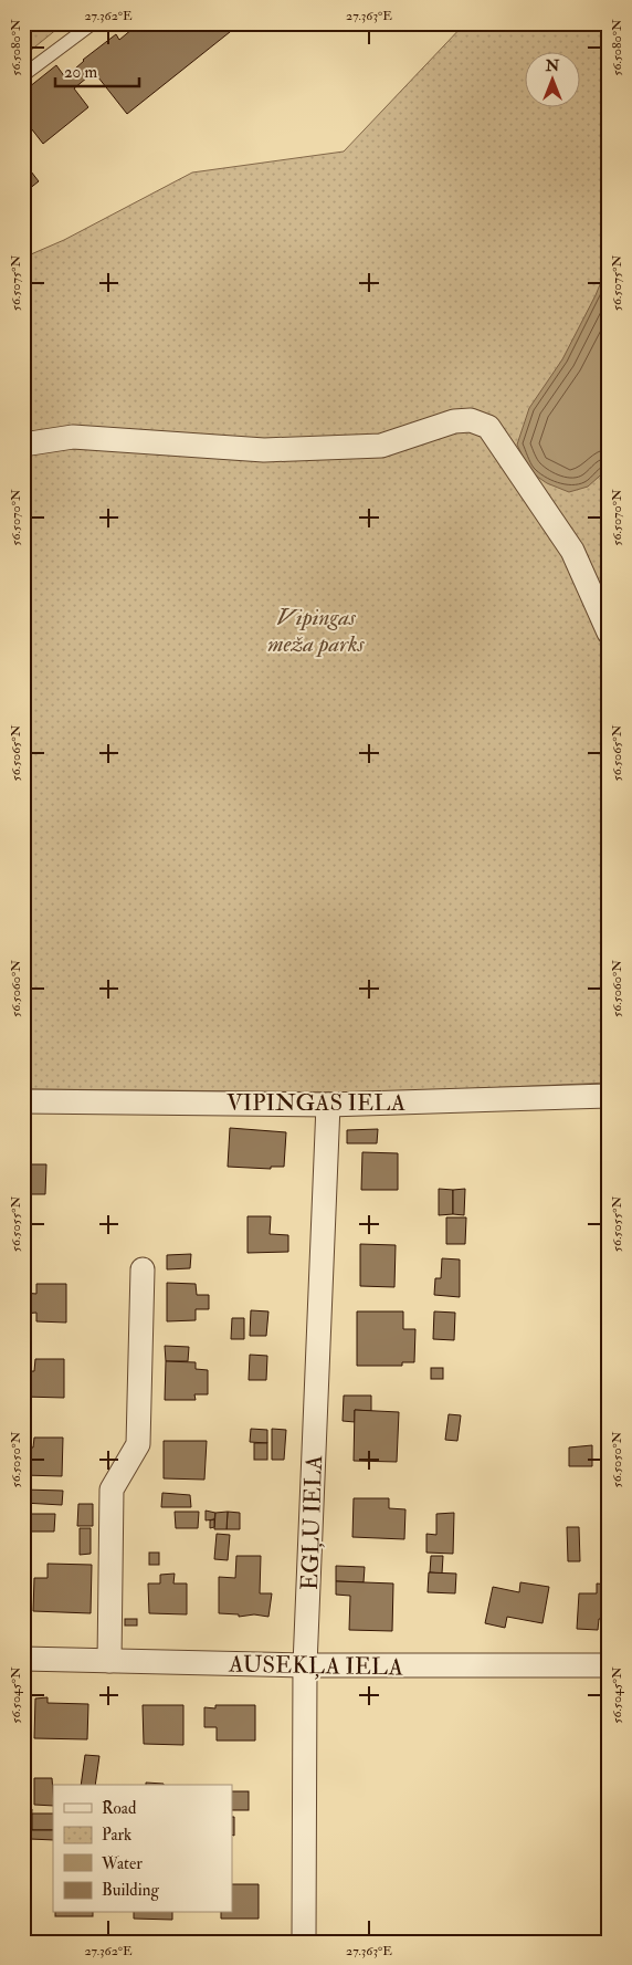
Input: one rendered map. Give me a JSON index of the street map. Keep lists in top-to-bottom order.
{
  "streets": {
    "street": ["VIPINGAS IELA", "EGĻU IELA", "AUSEKĻA IELA"]
  },
  "crossings": [
    ["VIPINGAS IELA", "EGĻU IELA"],
    ["EGĻU IELA", "AUSEKĻA IELA"]
  ],
  "parks": ["Vipingas meža parks"],
  "legend": [
    "Road",
    "Park",
    "Water",
    "Building"
  ],
  "scale_bar": "20 m",
  "north": "top",
  "coordinates": [
    "27.362°E",
    "27.363°E",
    "56.5080°N",
    "56.5075°N",
    "56.5070°N",
    "56.5065°N",
    "56.5060°N",
    "56.5055°N",
    "56.5050°N",
    "56.5045°N"
  ]
}
